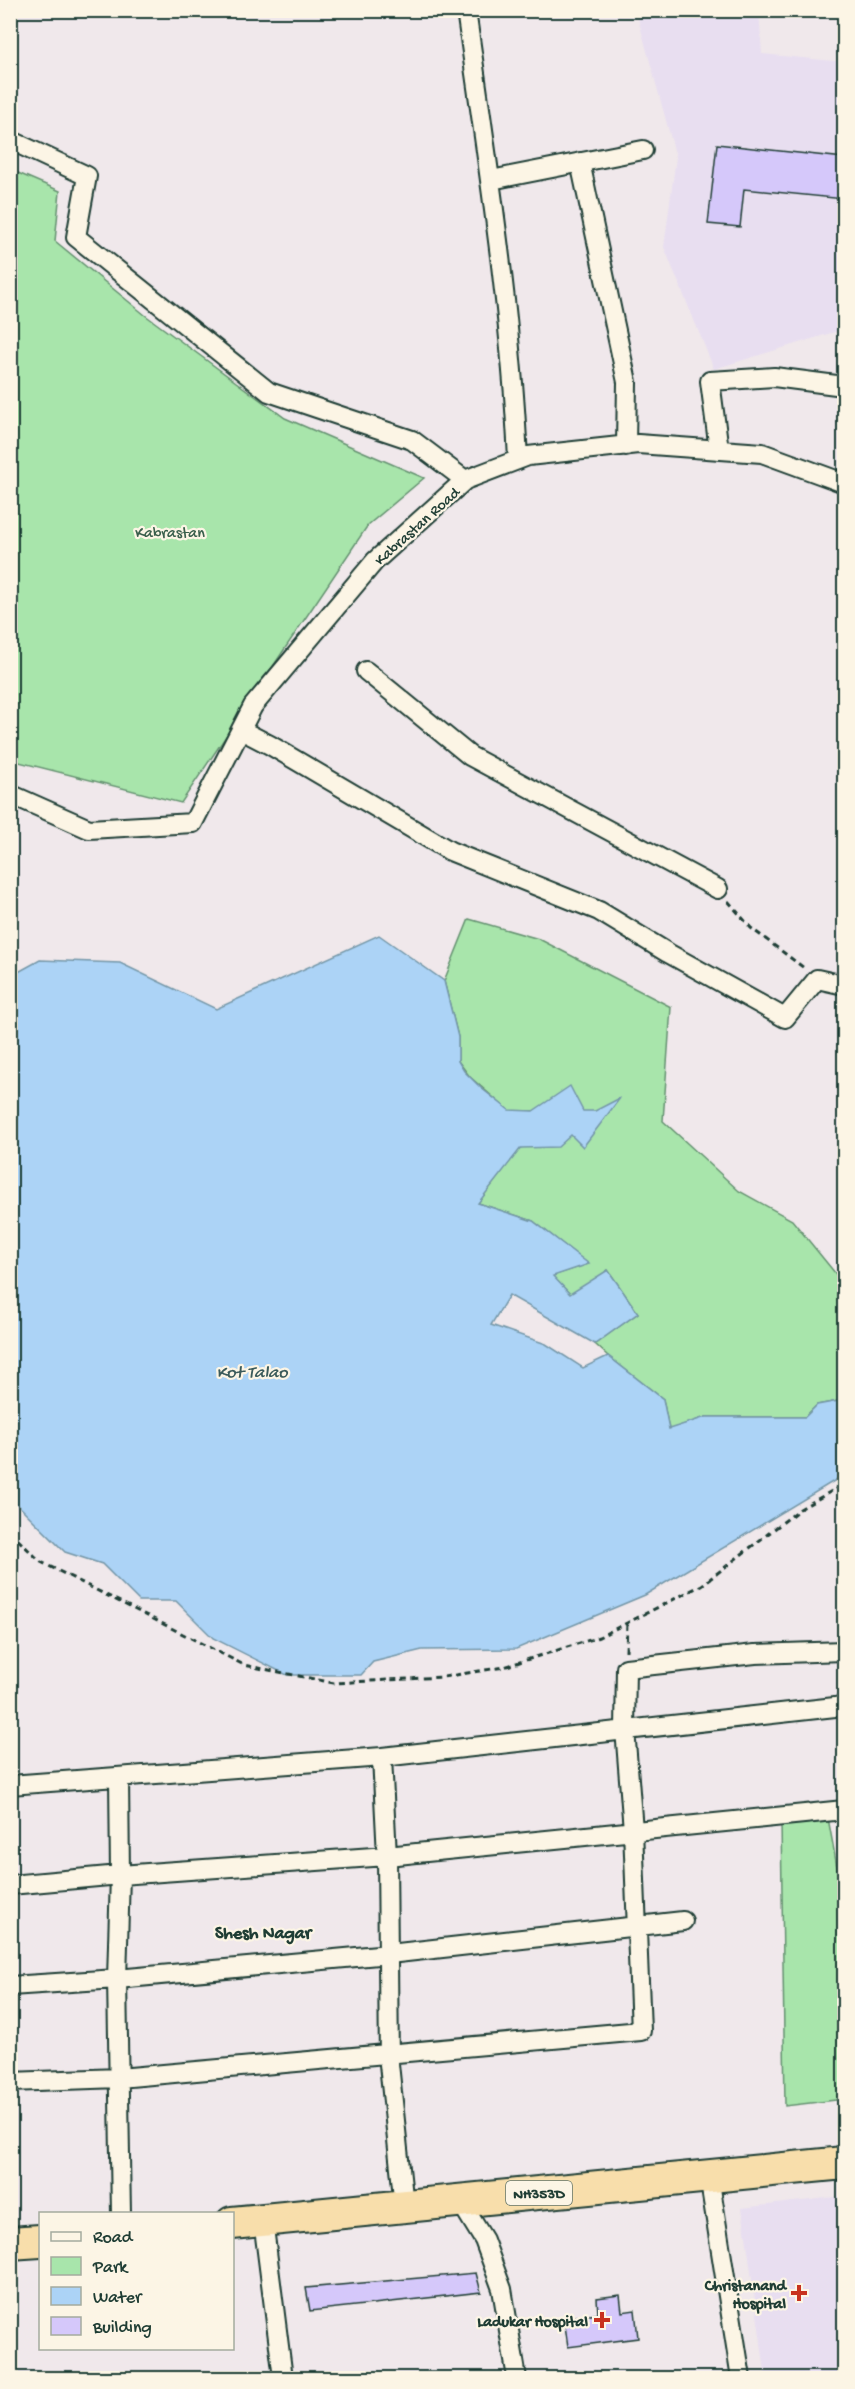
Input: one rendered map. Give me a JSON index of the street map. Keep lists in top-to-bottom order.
{
  "streets": {
    "highway": ["NH353D"],
    "street": ["Kabrastan Road"]
  },
  "districts": ["Shesh Nagar"],
  "water": ["Kot Talao"],
  "parks": ["Kabrastan"],
  "places": {
    "health": ["Christanand Hospital", "Ladukar Hospital"]
  },
  "legend": [
    "Road",
    "Park",
    "Water",
    "Building"
  ]
}
